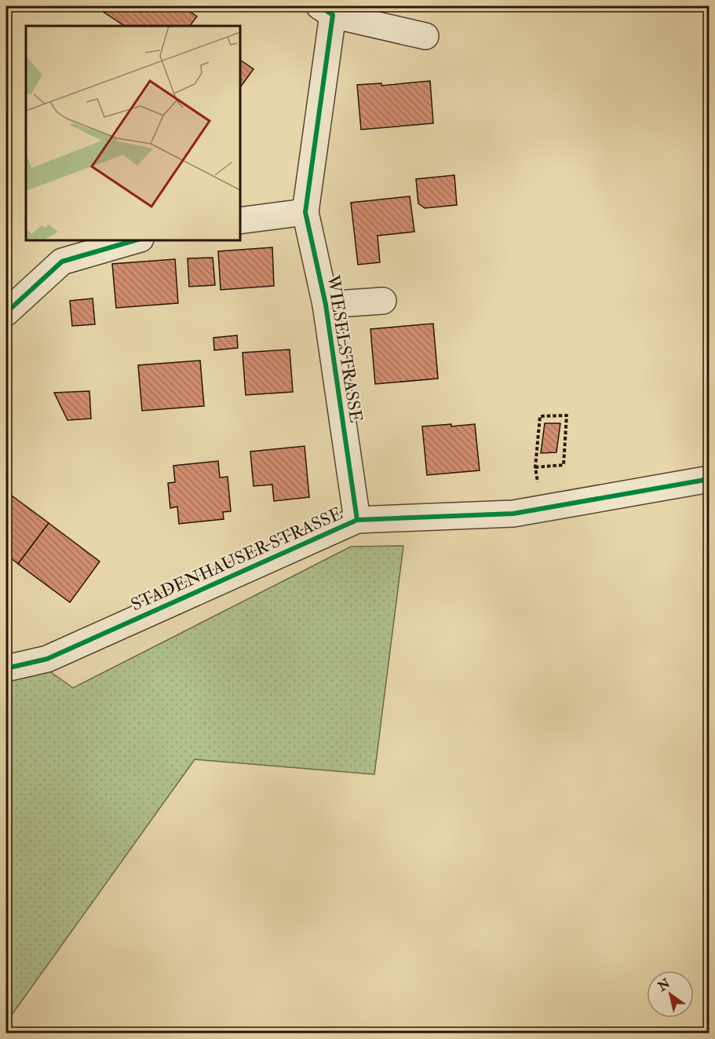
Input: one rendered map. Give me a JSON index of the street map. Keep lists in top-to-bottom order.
{
  "streets": {
    "street": ["WIESELSTRASSE", "STADENHAUSER STRASSE"]
  },
  "crossings": [
    ["WIESELSTRASSE", "STADENHAUSER STRASSE"]
  ],
  "north": "top left"
}
